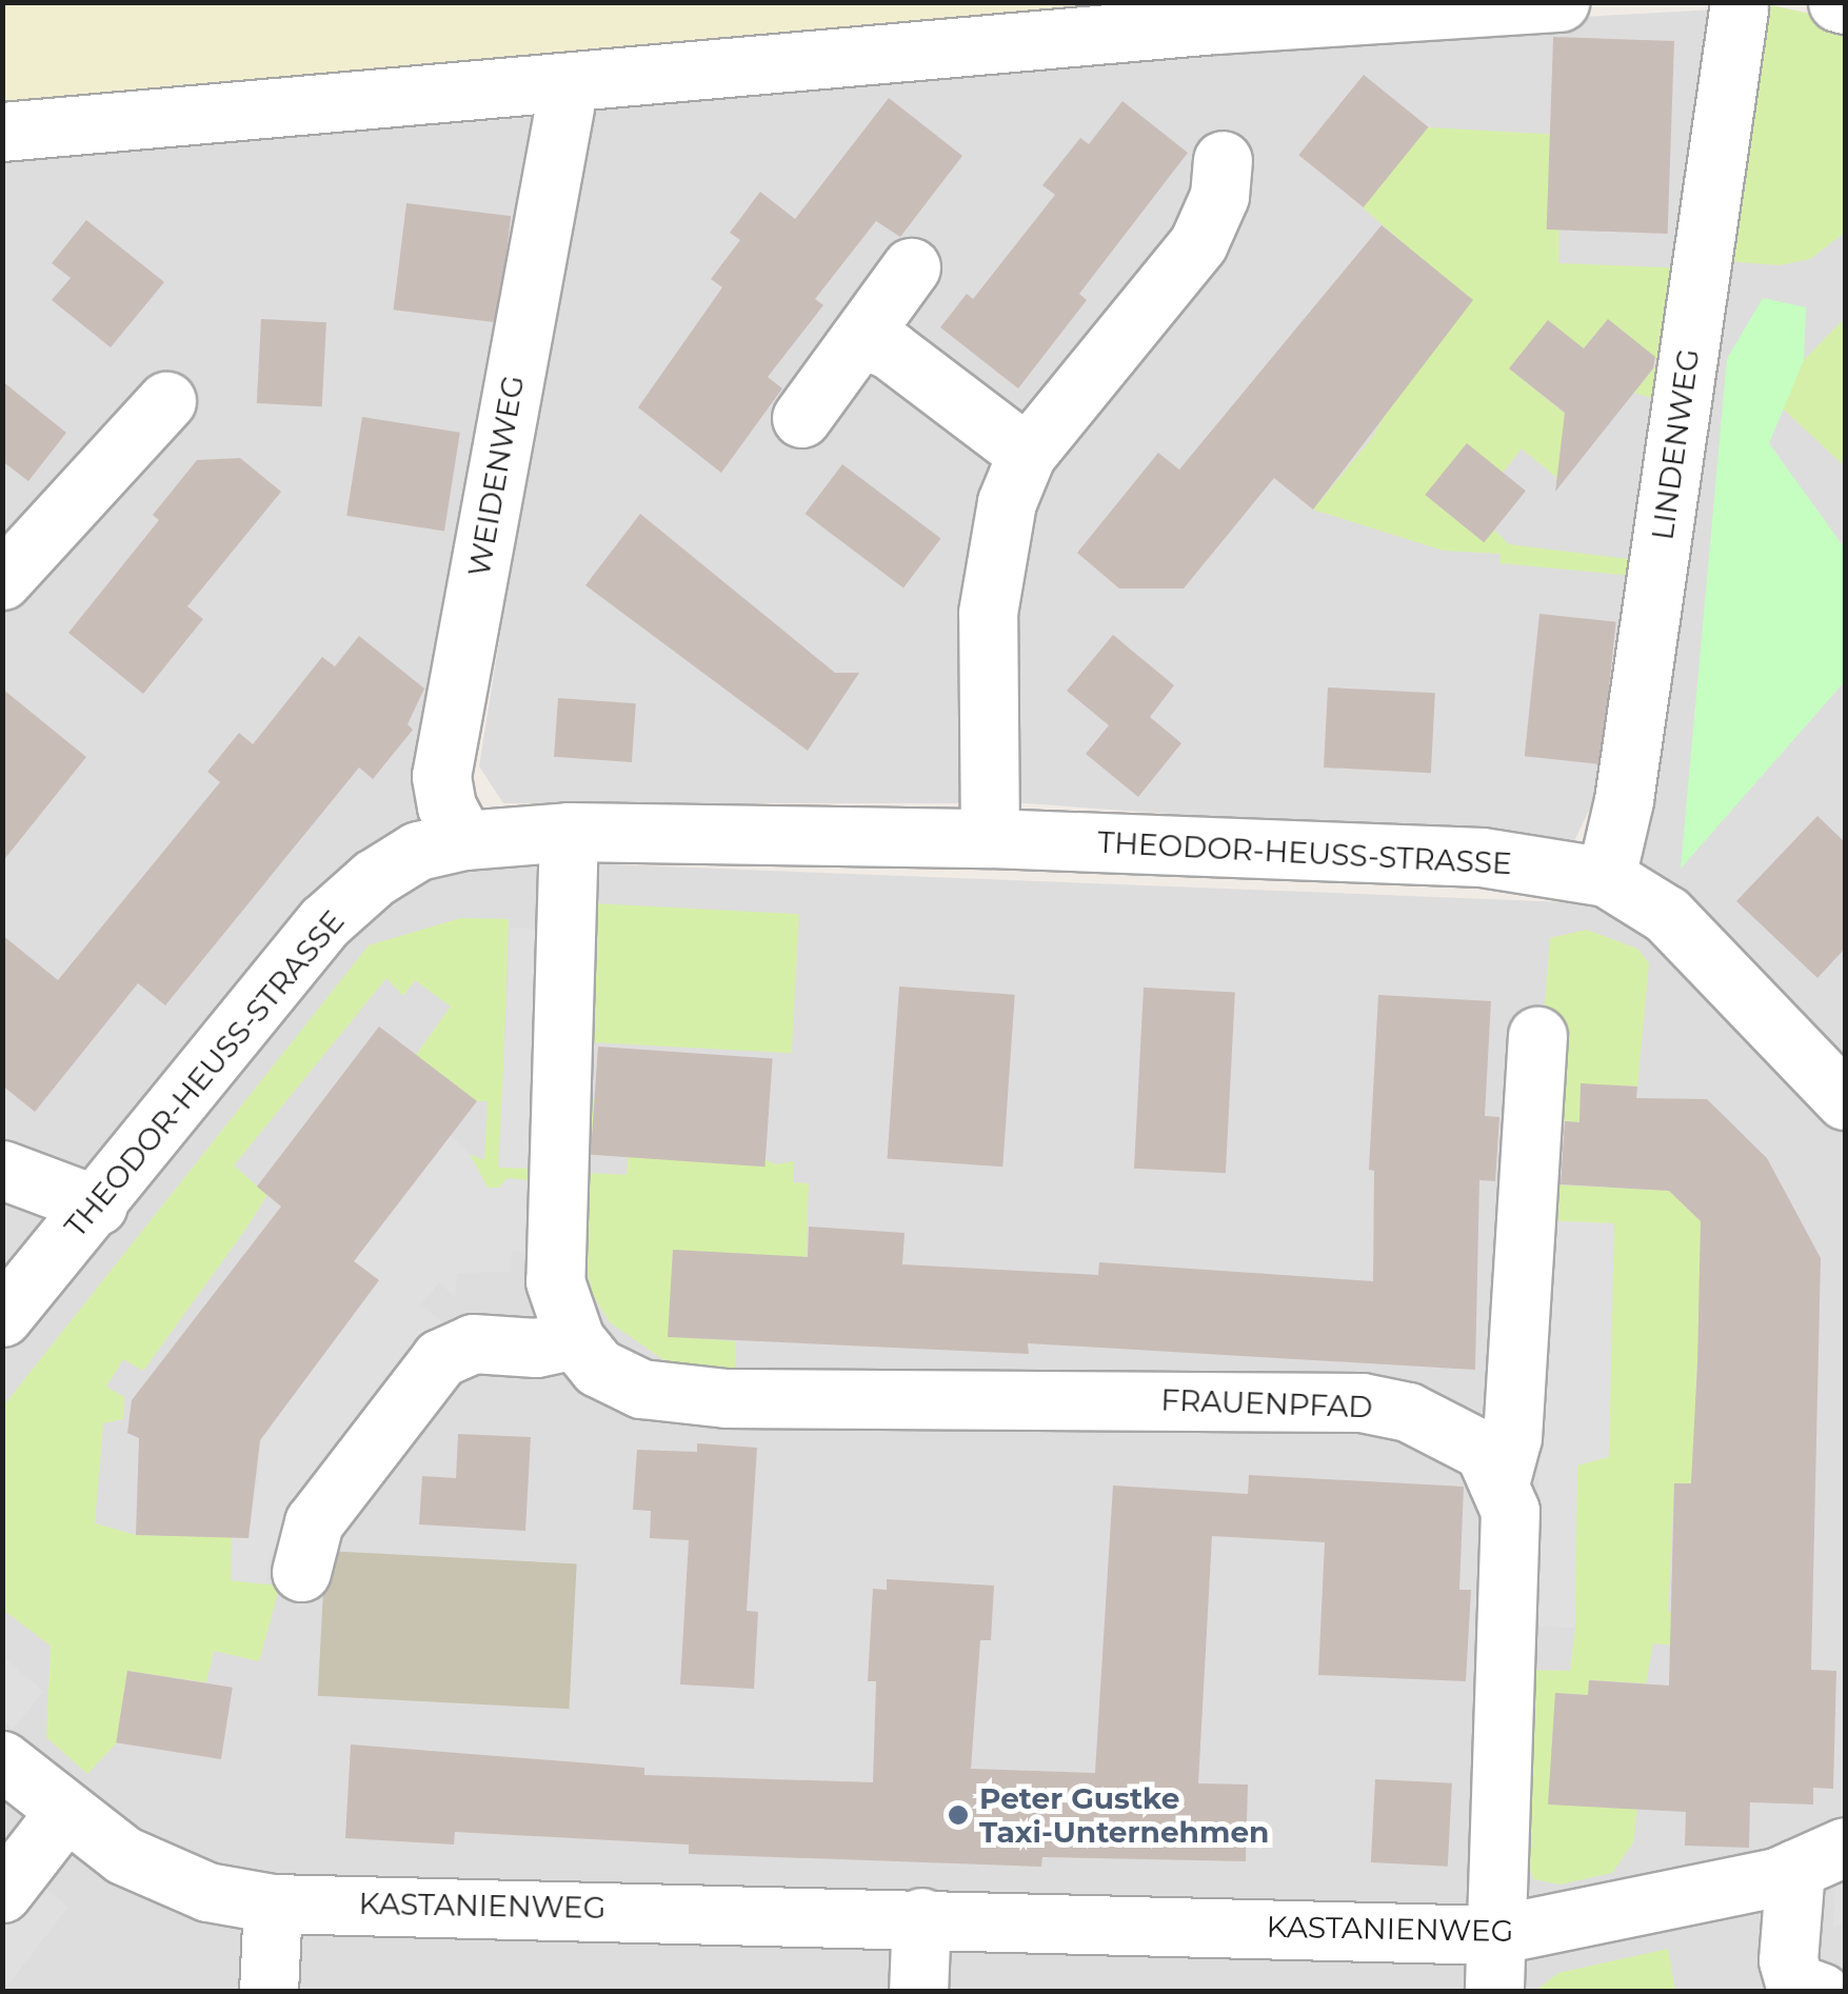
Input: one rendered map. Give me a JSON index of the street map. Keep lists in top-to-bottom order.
{
  "streets": {
    "street": [
      "LINDENWEG",
      "WEIDENWEG",
      "THEODOR-HEUSS-STRASSE",
      "FRAUENPFAD",
      "KASTANIENWEG"
    ]
  },
  "crossings": [
    ["LINDENWEG", "THEODOR-HEUSS-STRASSE"],
    ["WEIDENWEG", "THEODOR-HEUSS-STRASSE"],
    ["THEODOR-HEUSS-STRASSE", "FRAUENPFAD"]
  ],
  "places": ["Peter Gustke Taxi-Unternehmen"]
}
